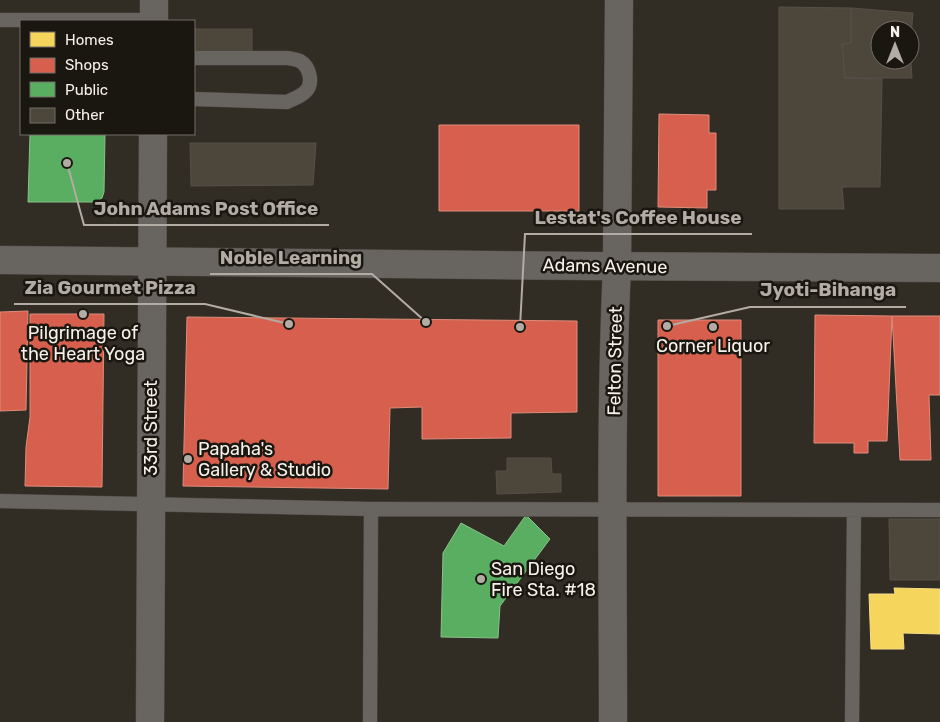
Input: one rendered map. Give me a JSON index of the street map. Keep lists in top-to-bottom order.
{
  "streets": {
    "street": ["Adams Avenue", "Felton Street", "33rd Street"]
  },
  "crossings": [
    ["Adams Avenue", "Felton Street"],
    ["Adams Avenue", "33rd Street"]
  ],
  "places": [
    "John Adams Post Office",
    "Pilgrimage of the Heart Yoga",
    "Noble Learning",
    "Zia Gourmet Pizza",
    "Jyoti-Bihanga",
    "Lestat's Coffee House",
    "Corner Liquor",
    "Papaha's Gallery & Studio",
    "San Diego Fire Sta. #18"
  ],
  "legend": [
    "Homes",
    "Shops",
    "Public",
    "Other"
  ],
  "north": "top"
}
